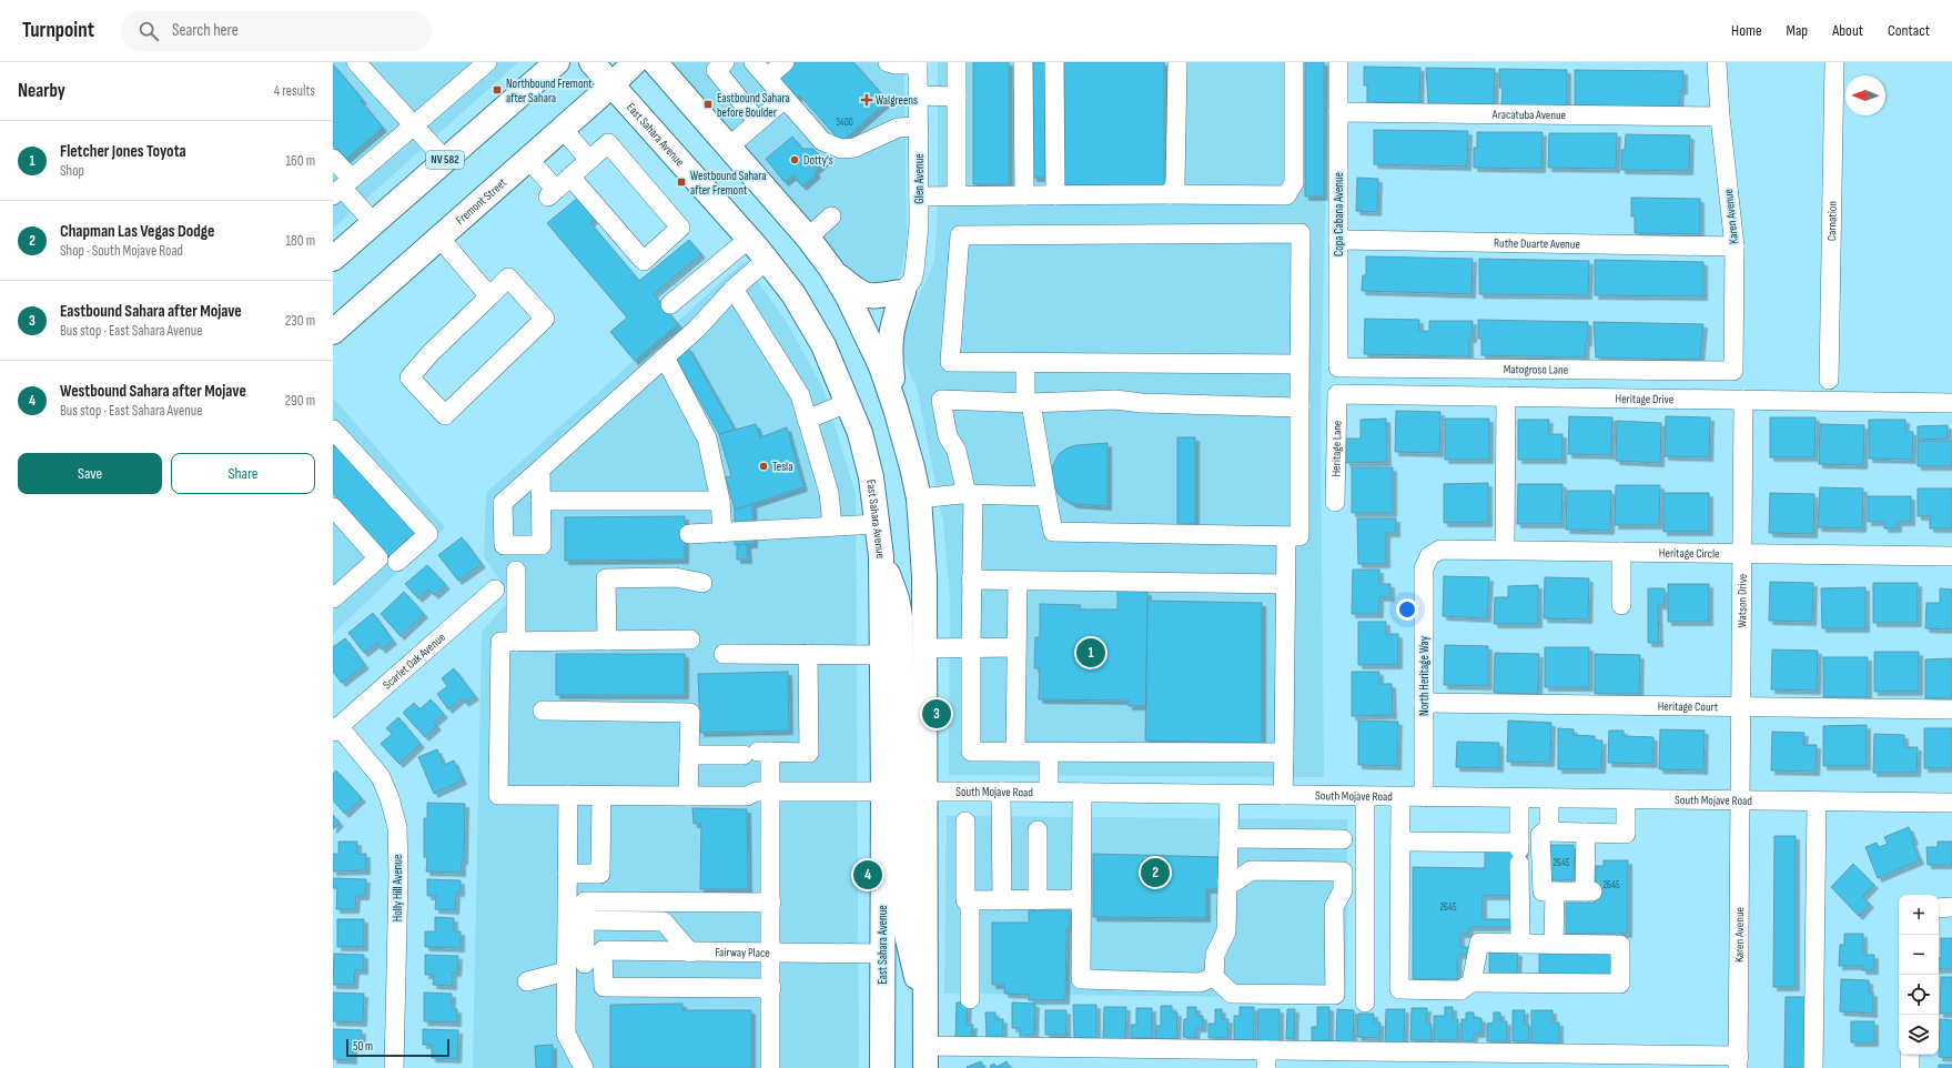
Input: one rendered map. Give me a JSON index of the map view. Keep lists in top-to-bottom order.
{
  "streets": {
    "main road": ["East Sahara Avenue", "NV 582", "Fremont Street"],
    "street": [
      "Aracatuba Avenue",
      "Glen Avenue",
      "Copa Cabana Avenue",
      "Karen Avenue",
      "Carnation",
      "Ruthe Duarte Avenue",
      "Matogroso Lane",
      "Heritage Drive",
      "Heritage Lane",
      "Heritage Circle",
      "Watson Drive",
      "Scarlet Oak Avenue",
      "North Heritage Way",
      "Heritage Court",
      "South Mojave Road",
      "Holly Hill Avenue",
      "Fairway Place"
    ]
  },
  "crossings": [
    ["Aracatuba Avenue", "Copa Cabana Avenue"],
    ["Aracatuba Avenue", "Karen Avenue"],
    ["East Sahara Avenue", "Fremont Street"],
    ["East Sahara Avenue", "South Mojave Road"],
    ["East Sahara Avenue", "Fairway Place"],
    ["Copa Cabana Avenue", "Ruthe Duarte Avenue"],
    ["Copa Cabana Avenue", "Matogroso Lane"],
    ["Karen Avenue", "Ruthe Duarte Avenue"],
    ["Karen Avenue", "Matogroso Lane"],
    ["Karen Avenue", "Watson Drive"],
    ["Karen Avenue", "South Mojave Road"],
    ["Heritage Drive", "Heritage Lane"],
    ["Heritage Drive", "Watson Drive"],
    ["Heritage Circle", "Watson Drive"],
    ["Heritage Circle", "North Heritage Way"],
    ["Watson Drive", "Heritage Court"],
    ["Watson Drive", "South Mojave Road"],
    ["Scarlet Oak Avenue", "Holly Hill Avenue"],
    ["North Heritage Way", "Heritage Court"],
    ["North Heritage Way", "South Mojave Road"]
  ],
  "places": {
    "transit": ["Northbound Fremont after Sahara", "Eastbound Sahara before Boulder", "Westbound Sahara after Fremont"],
    "health": ["Walgreens"],
    "other": ["Dotty's", "Tesla"]
  },
  "house_numbers": [
    "3400",
    "2645",
    "2645",
    "2645"
  ],
  "scale_bar": "50 m",
  "north": "left",
  "page": {
    "header": "Turnpoint",
    "search": "Search here",
    "nav": [
      "Home",
      "Map",
      "About",
      "Contact"
    ],
    "heading": ["Nearby", "4 results"],
    "list": [
      {
        "mark": "1",
        "name": "Fletcher Jones Toyota",
        "note": "Shop",
        "value": "160 m"
      },
      {
        "mark": "2",
        "name": "Chapman Las Vegas Dodge",
        "note": "Shop · South Mojave Road",
        "value": "180 m"
      },
      {
        "mark": "3",
        "name": "Eastbound Sahara after Mojave",
        "note": "Bus stop · East Sahara Avenue",
        "value": "230 m"
      },
      {
        "mark": "4",
        "name": "Westbound Sahara after Mojave",
        "note": "Bus stop · East Sahara Avenue",
        "value": "290 m"
      }
    ],
    "buttons": ["Save", "Share"],
    "pins": [
      "1",
      "3",
      "2",
      "4"
    ],
    "map_buttons": ["+", "−"],
    "scale": "50 m"
  }
}
